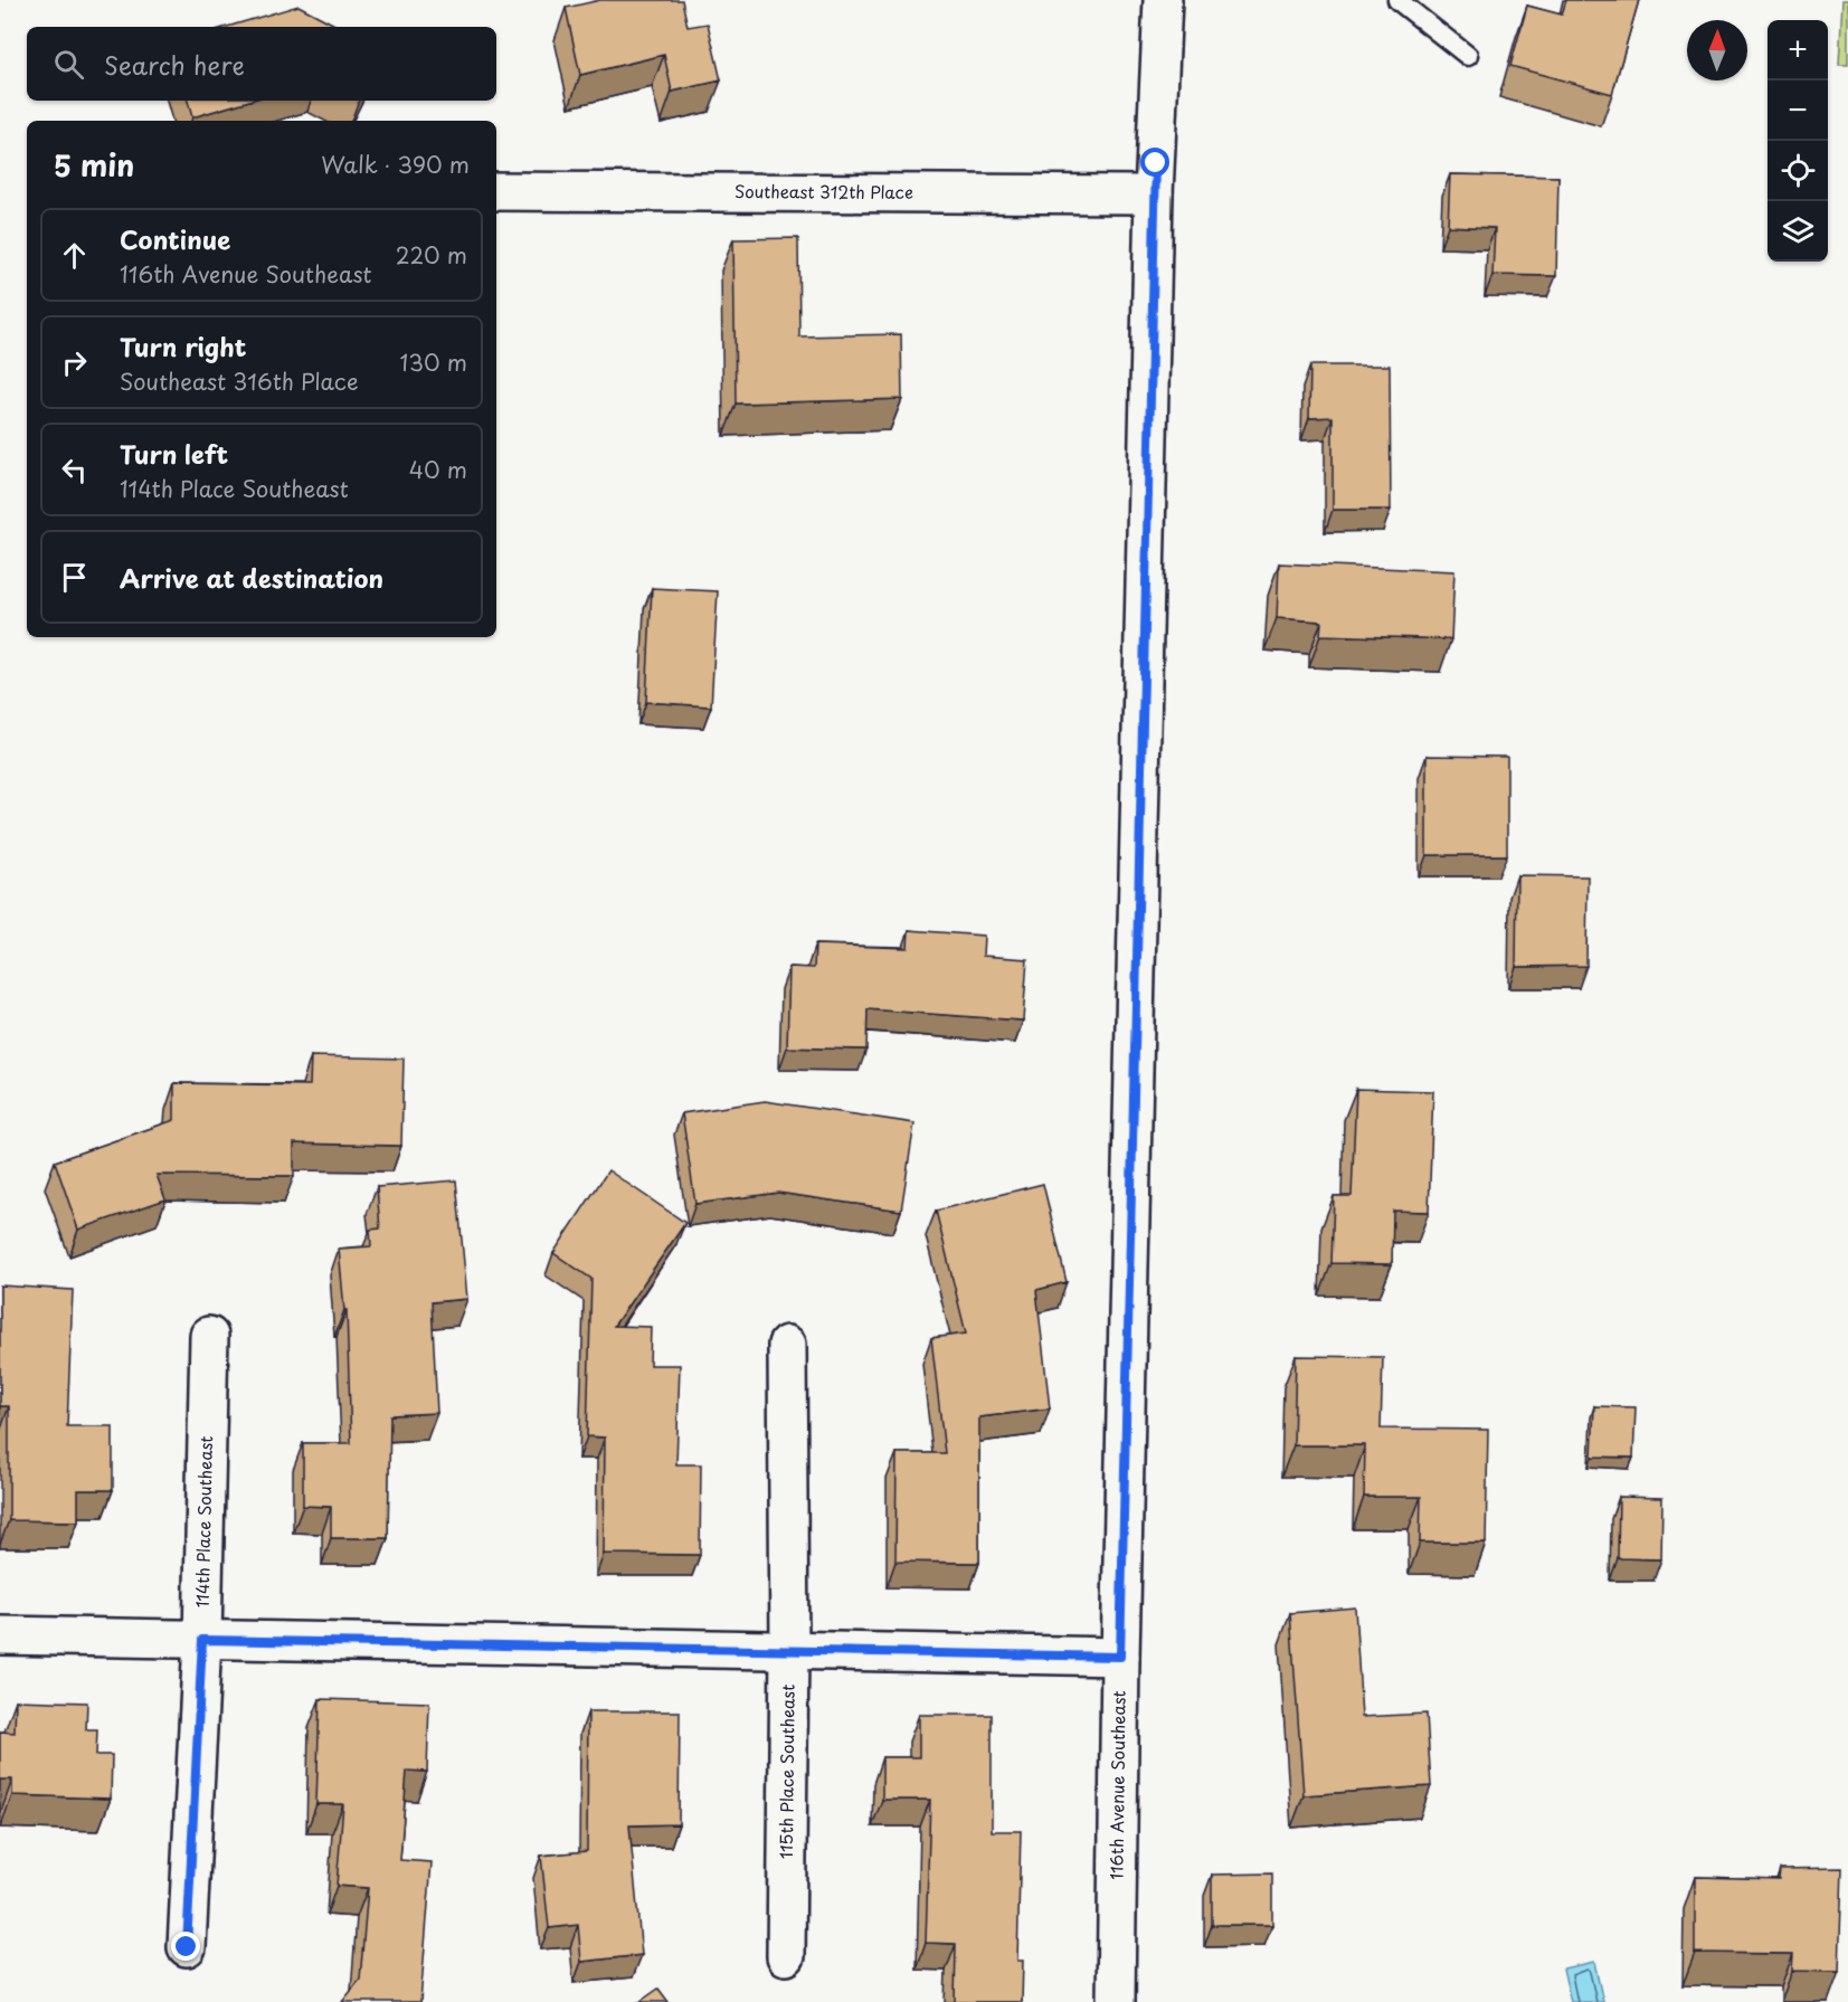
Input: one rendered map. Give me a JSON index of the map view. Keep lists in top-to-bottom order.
{
  "streets": {
    "street": [
      "Southeast 312th Place",
      "114th Place Southeast",
      "115th Place Southeast",
      "116th Avenue Southeast"
    ]
  },
  "crossings": [
    ["Southeast 312th Place", "116th Avenue Southeast"]
  ],
  "north": "top",
  "page": {
    "map_buttons": ["+", "−"],
    "search": "Search here",
    "heading": ["5 min", "Walk · 390 m"],
    "list": [
      ["Continue", "116th Avenue Southeast", "220 m"],
      ["Turn right", "Southeast 316th Place", "130 m"],
      ["Turn left", "114th Place Southeast", "40 m"],
      "Arrive at destination"
    ]
  }
}
